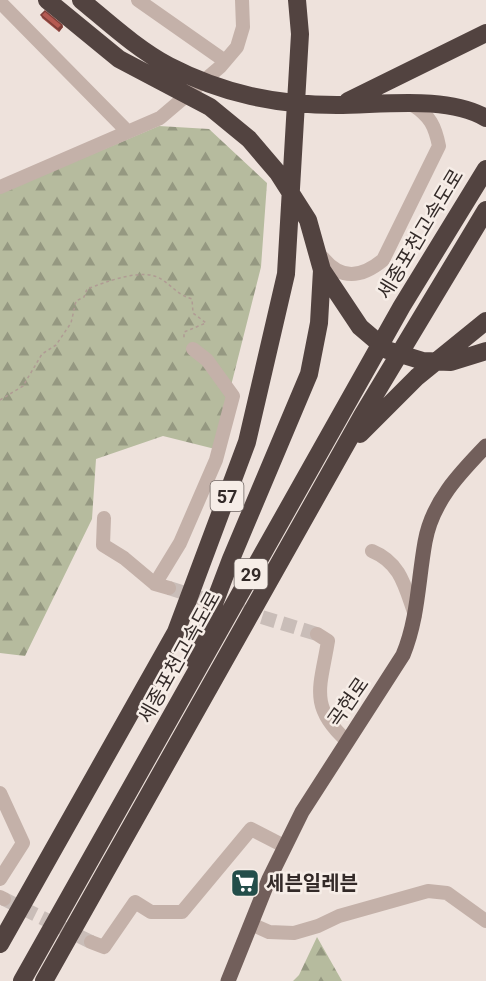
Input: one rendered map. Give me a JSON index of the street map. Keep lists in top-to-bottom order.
{
  "streets": {
    "highway": ["세종포천고속도로", "57", "29"],
    "main road": ["곡현로"]
  },
  "places": {
    "supermarket": ["세븐일레븐"]
  }
}
